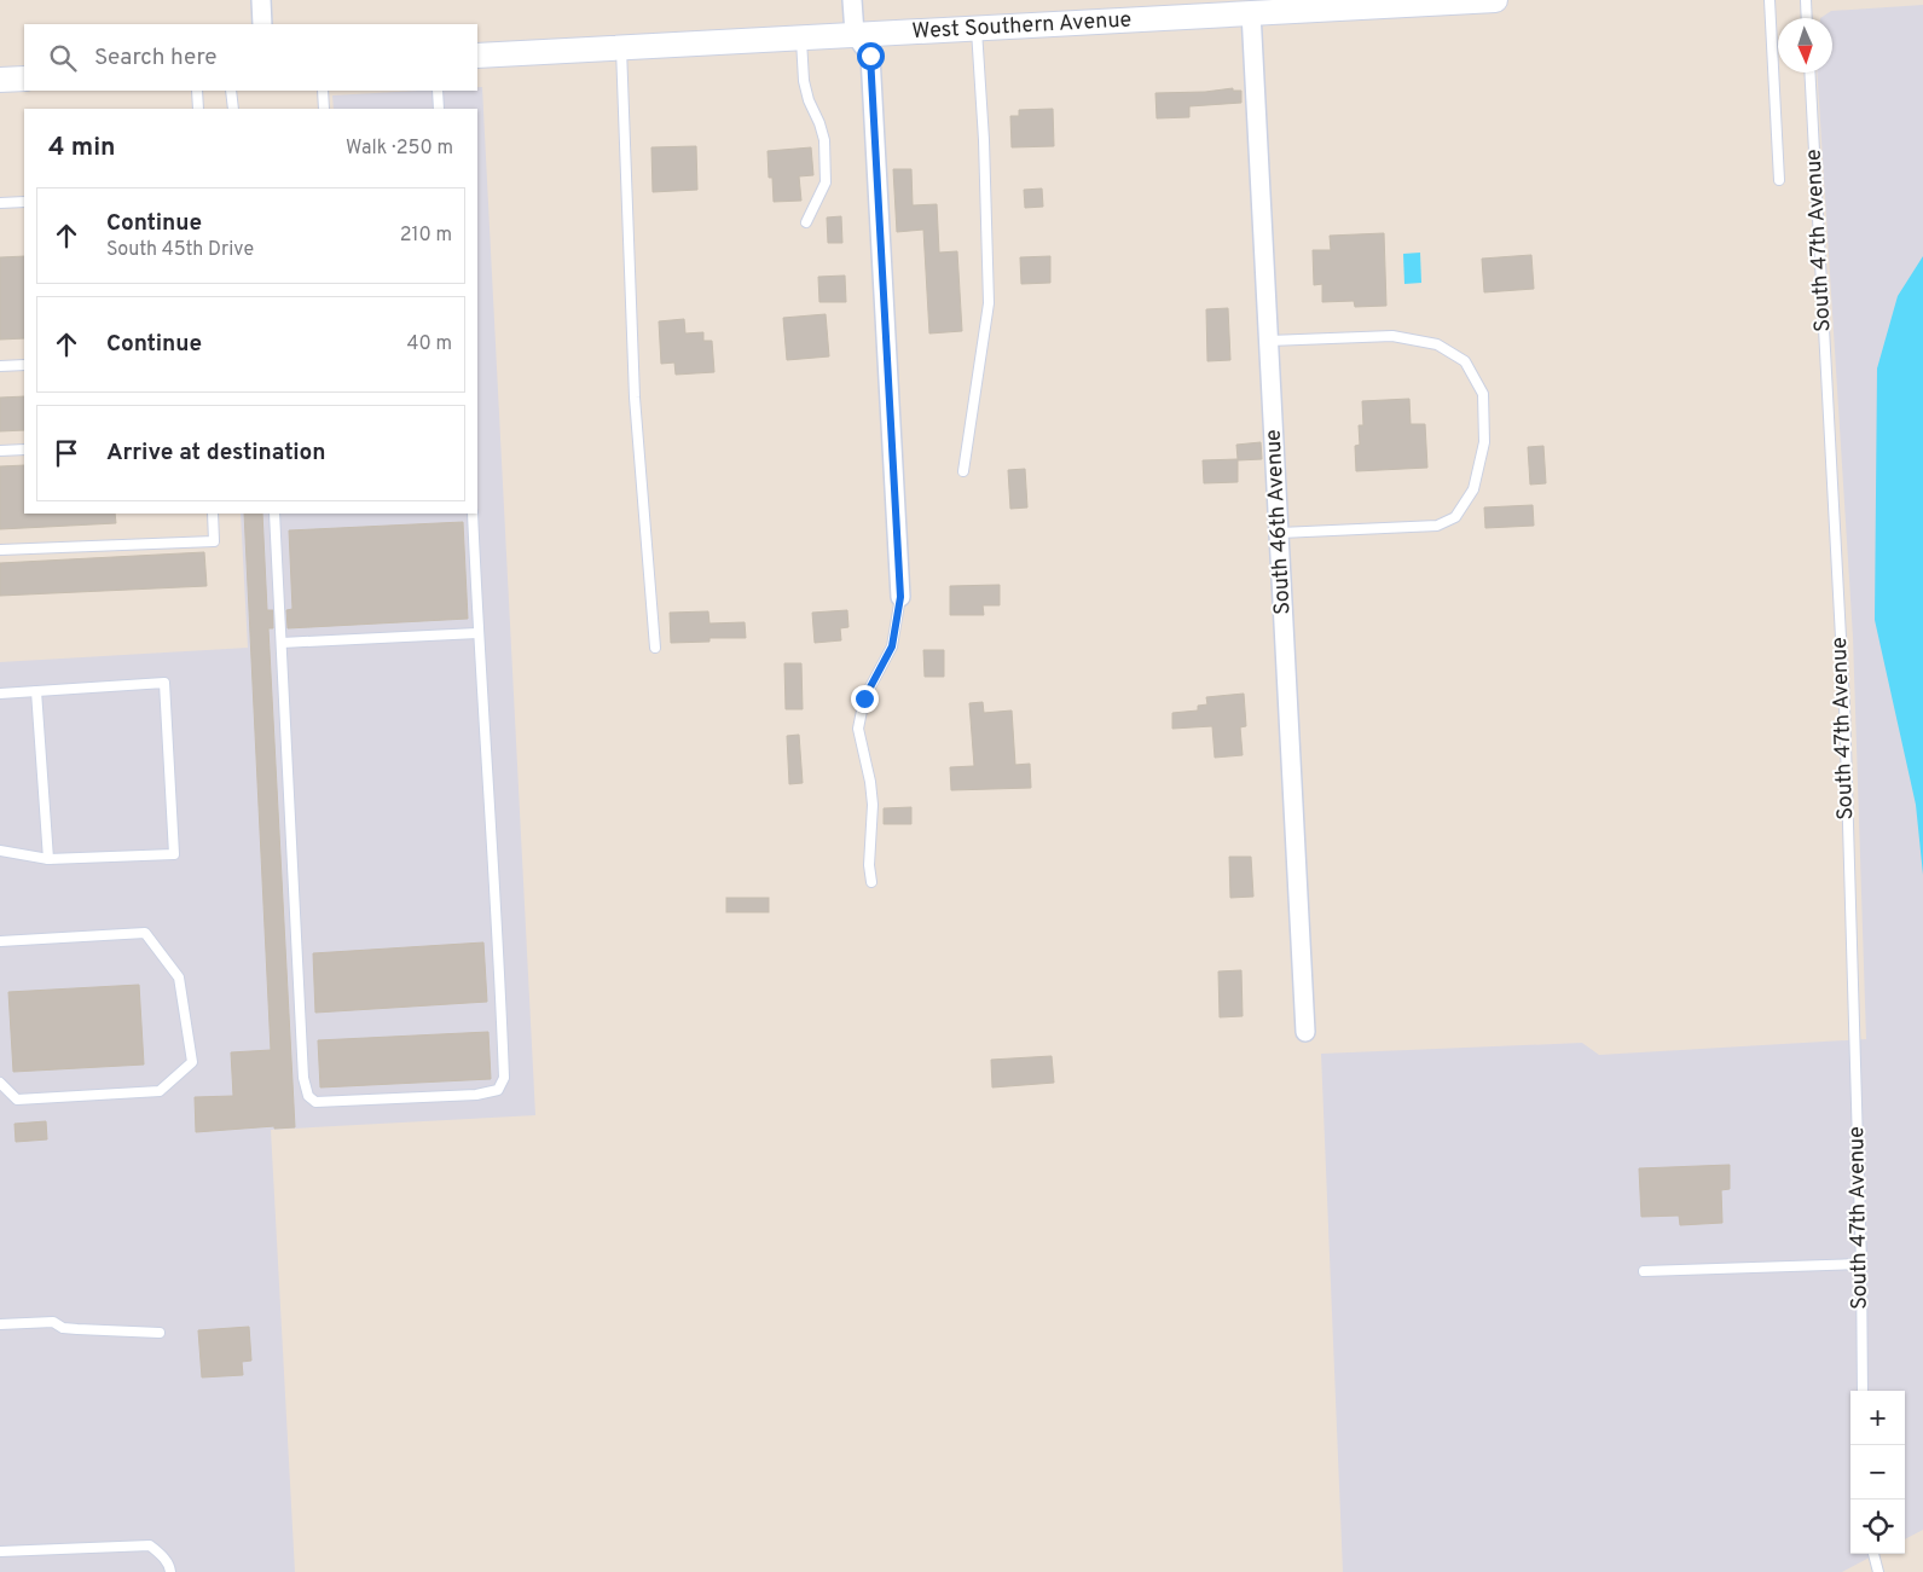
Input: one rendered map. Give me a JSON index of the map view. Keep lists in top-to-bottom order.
{
  "streets": {
    "main road": ["West Southern Avenue"],
    "street": ["South 46th Avenue"],
    "lane": ["South 47th Avenue"]
  },
  "crossings": [
    ["West Southern Avenue", "South 46th Avenue"]
  ],
  "north": "bottom",
  "page": {
    "search": "Search here",
    "heading": ["4 min", "Walk · 250 m"],
    "list": [
      ["Continue", "South 45th Drive", "210 m"],
      ["Continue", "40 m"],
      "Arrive at destination"
    ],
    "map_buttons": ["+", "−"]
  }
}
